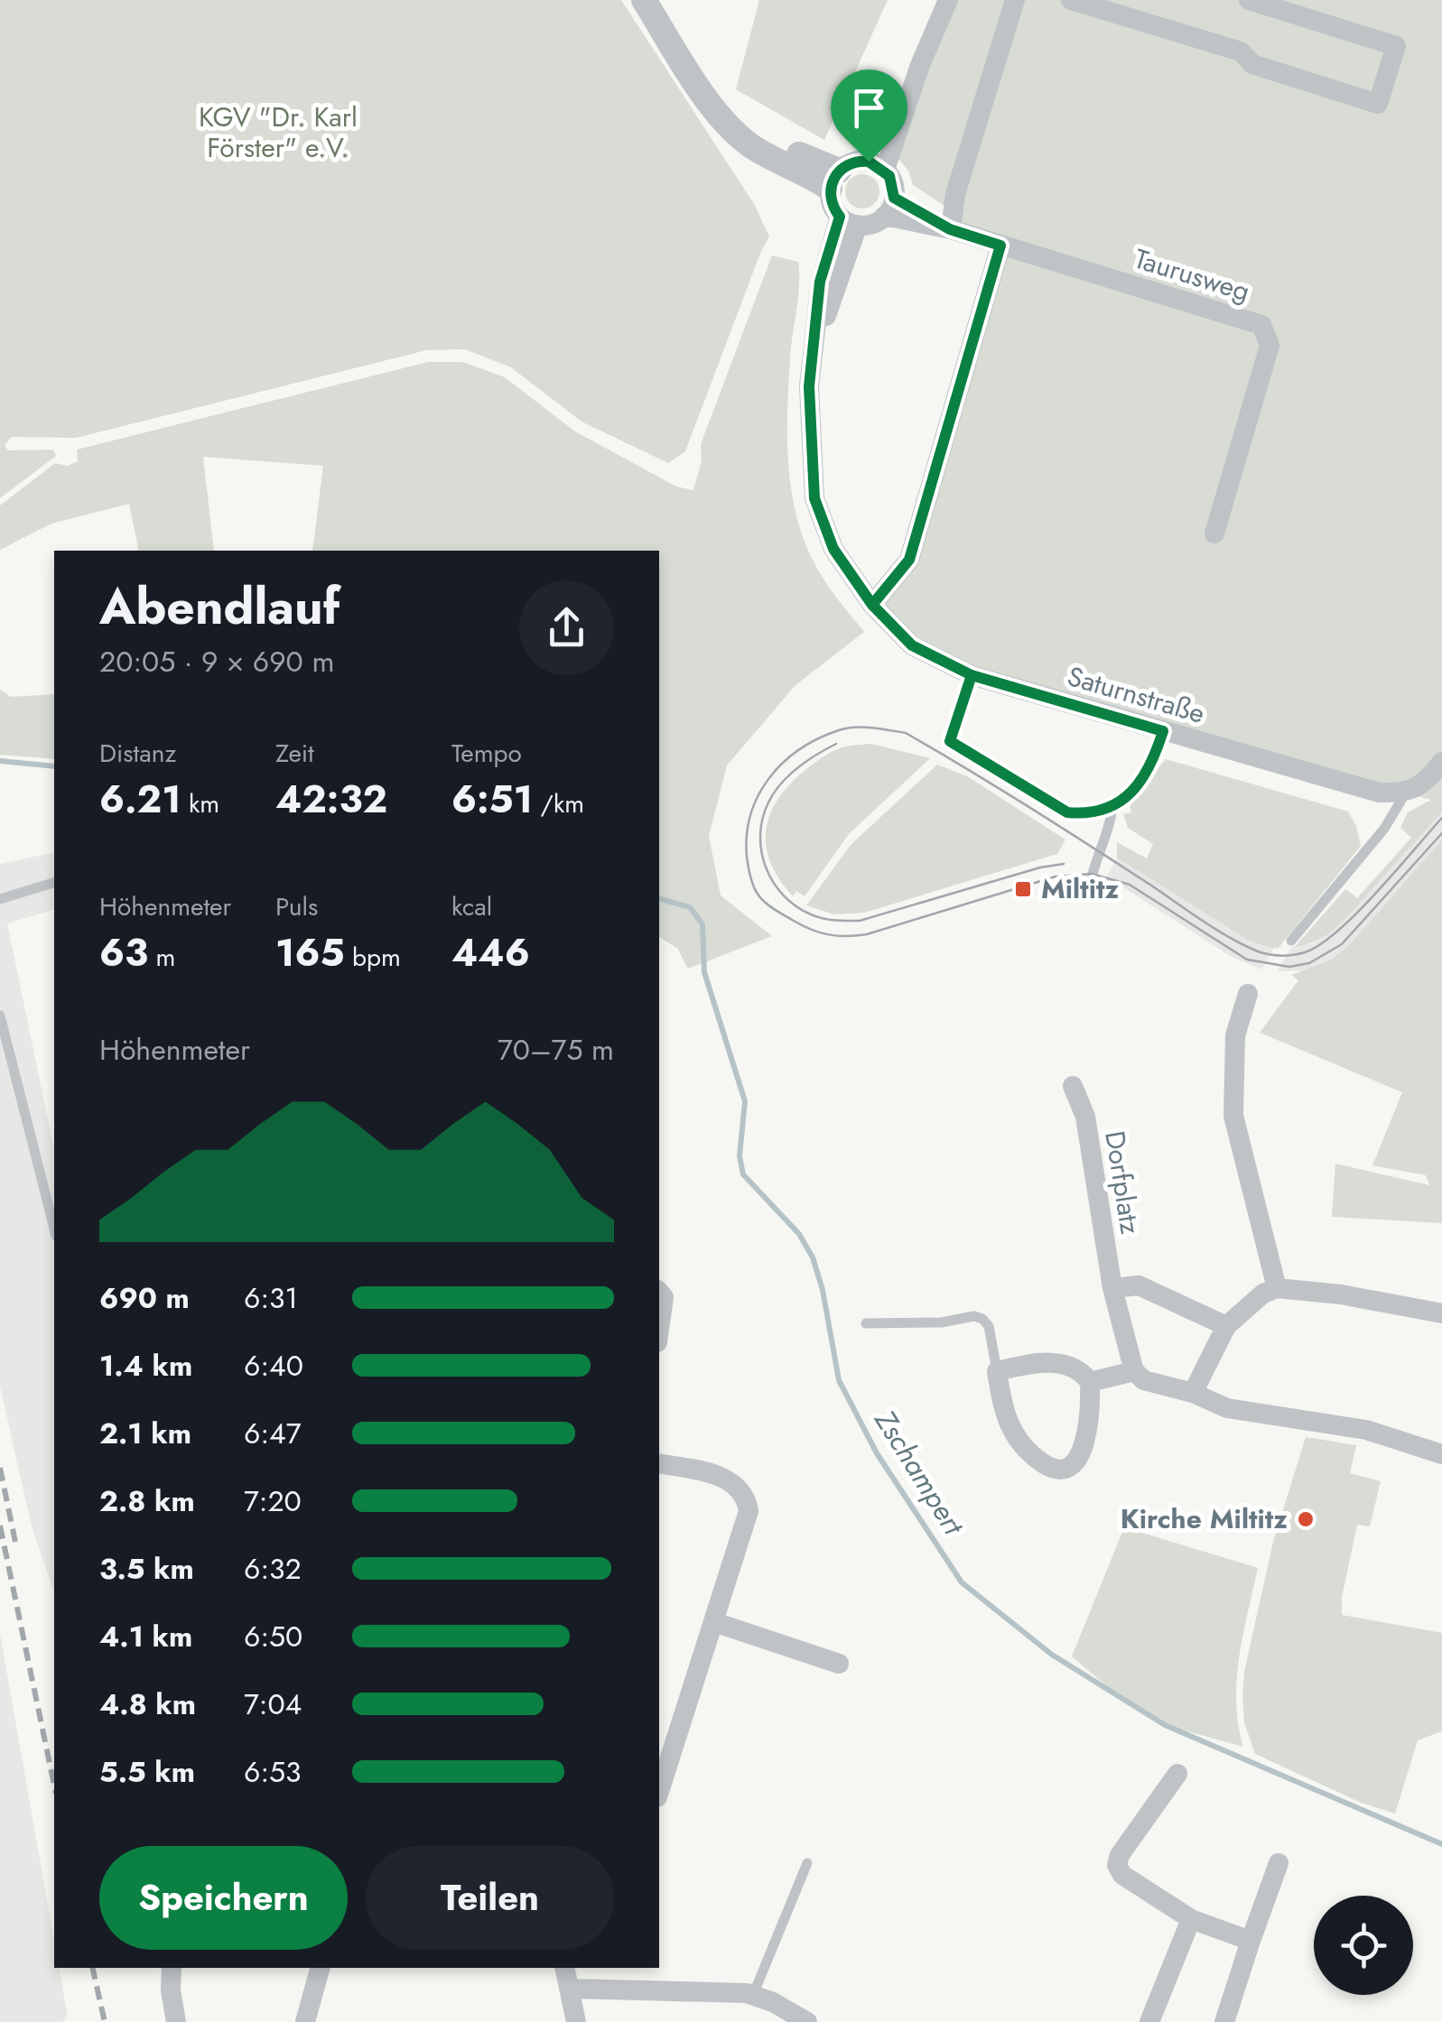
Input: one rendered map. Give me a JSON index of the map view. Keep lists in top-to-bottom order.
{
  "streets": {
    "street": ["Taurusweg", "Saturnstraße", "Dorfplatz"]
  },
  "crossings": [
    ["Taurusweg", "Saturnstraße"]
  ],
  "water": ["Zschampert"],
  "parks": ["KGV \"Dr. Karl Förster\" e.V."],
  "places": {
    "transit": ["Miltitz"],
    "other": ["Kirche Miltitz"]
  },
  "page": {
    "heading": ["Abendlauf", "20:05 · 9 × 690 m"],
    "stats": [
      ["Distanz", "6.21 km"],
      ["Zeit", "42:32"],
      ["Tempo", "6:51 /km"],
      ["Höhenmeter", "63 m"],
      ["Puls", "165 bpm"],
      ["kcal", "446"]
    ],
    "chart": ["Höhenmeter", "70–75 m"],
    "list": [
      {
        "name": "690 m",
        "note": "6:31"
      },
      {
        "name": "1.4 km",
        "note": "6:40"
      },
      {
        "name": "2.1 km",
        "note": "6:47"
      },
      {
        "name": "2.8 km",
        "note": "7:20"
      },
      {
        "name": "3.5 km",
        "note": "6:32"
      },
      {
        "name": "4.1 km",
        "note": "6:50"
      },
      {
        "name": "4.8 km",
        "note": "7:04"
      },
      {
        "name": "5.5 km",
        "note": "6:53"
      }
    ],
    "buttons": ["Speichern", "Teilen"]
  }
}
